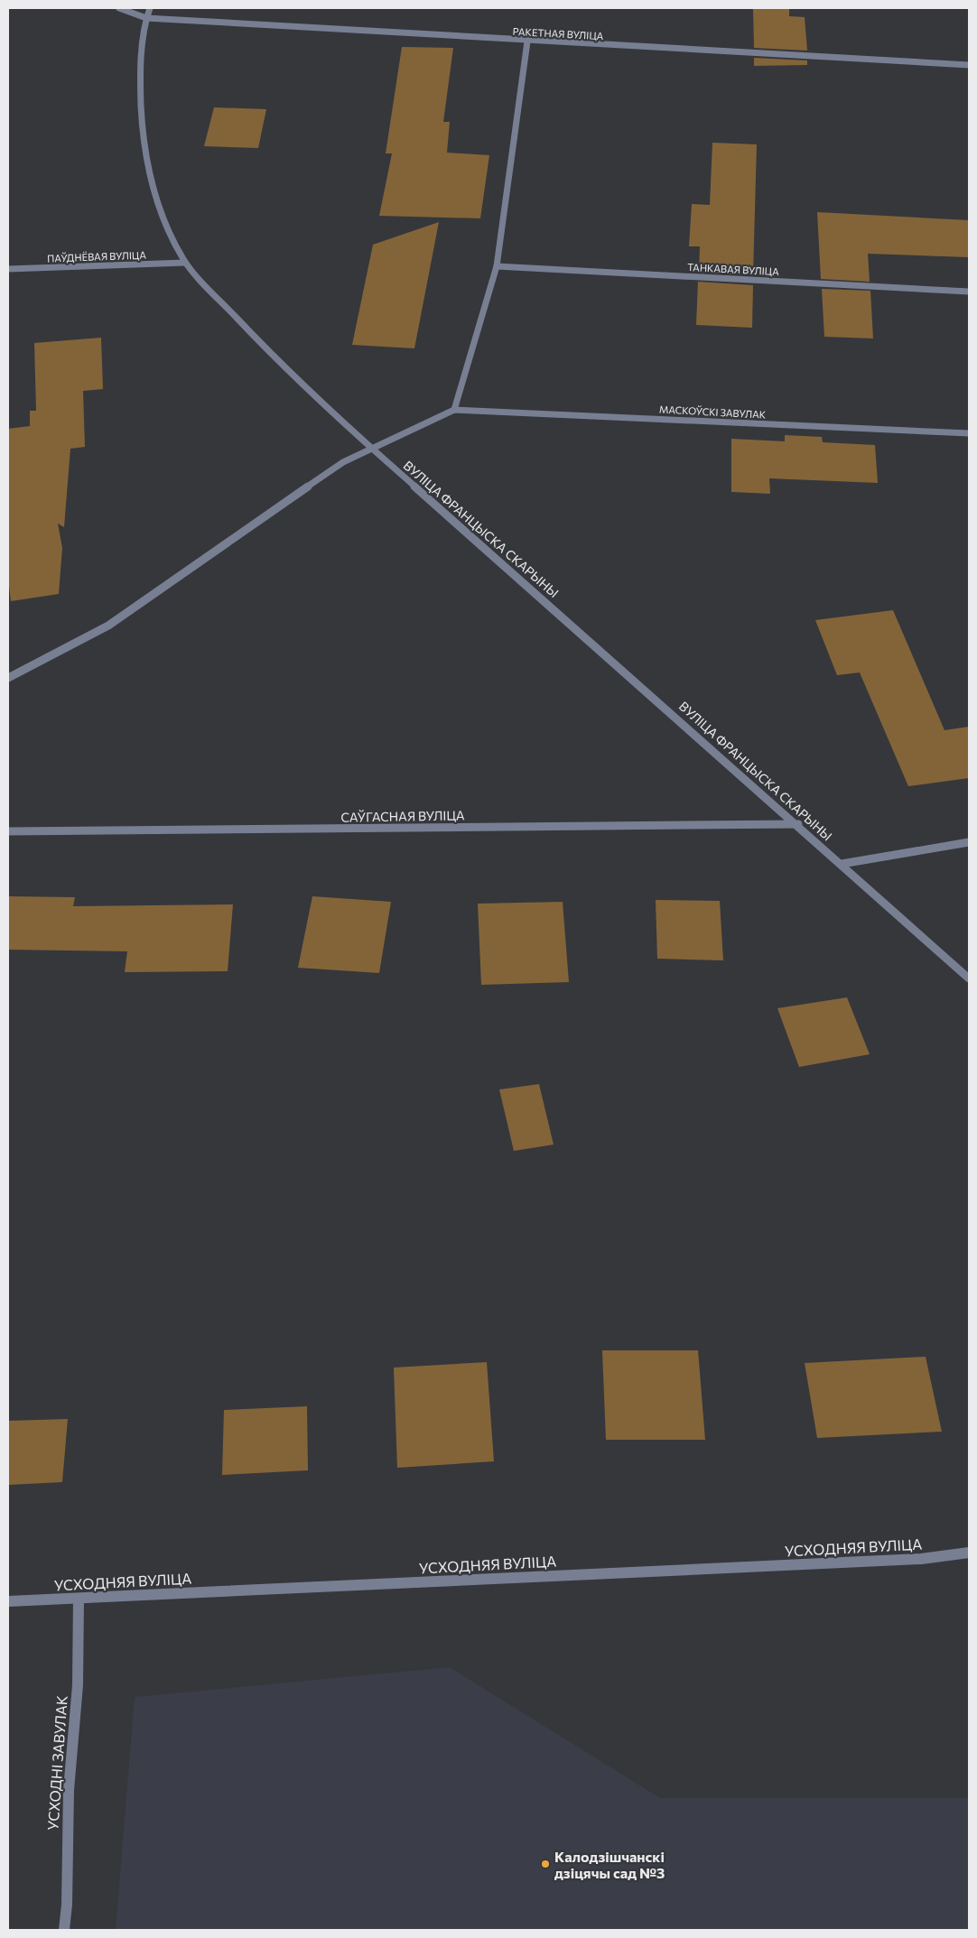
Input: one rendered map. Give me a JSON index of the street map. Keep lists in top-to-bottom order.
{
  "streets": {
    "street": [
      "РАКЕТНАЯ ВУЛІЦА",
      "ПАЎДНЁВАЯ ВУЛІЦА",
      "ТАНКАВАЯ ВУЛІЦА",
      "МАСКОЎСКІ ЗАВУЛАК",
      "ВУЛІЦА ФРАНЦЫСКА СКАРЫНЫ",
      "САЎГАСНАЯ ВУЛІЦА",
      "УСХОДНЯЯ ВУЛІЦА",
      "УСХОДНІ ЗАВУЛАК"
    ]
  },
  "crossings": [
    ["РАКЕТНАЯ ВУЛІЦА", "ВУЛІЦА ФРАНЦЫСКА СКАРЫНЫ"],
    ["ПАЎДНЁВАЯ ВУЛІЦА", "ВУЛІЦА ФРАНЦЫСКА СКАРЫНЫ"],
    ["ВУЛІЦА ФРАНЦЫСКА СКАРЫНЫ", "САЎГАСНАЯ ВУЛІЦА"],
    ["УСХОДНЯЯ ВУЛІЦА", "УСХОДНІ ЗАВУЛАК"]
  ],
  "places": ["Калодзішчанскі дзіцячы сад №3"]
}
